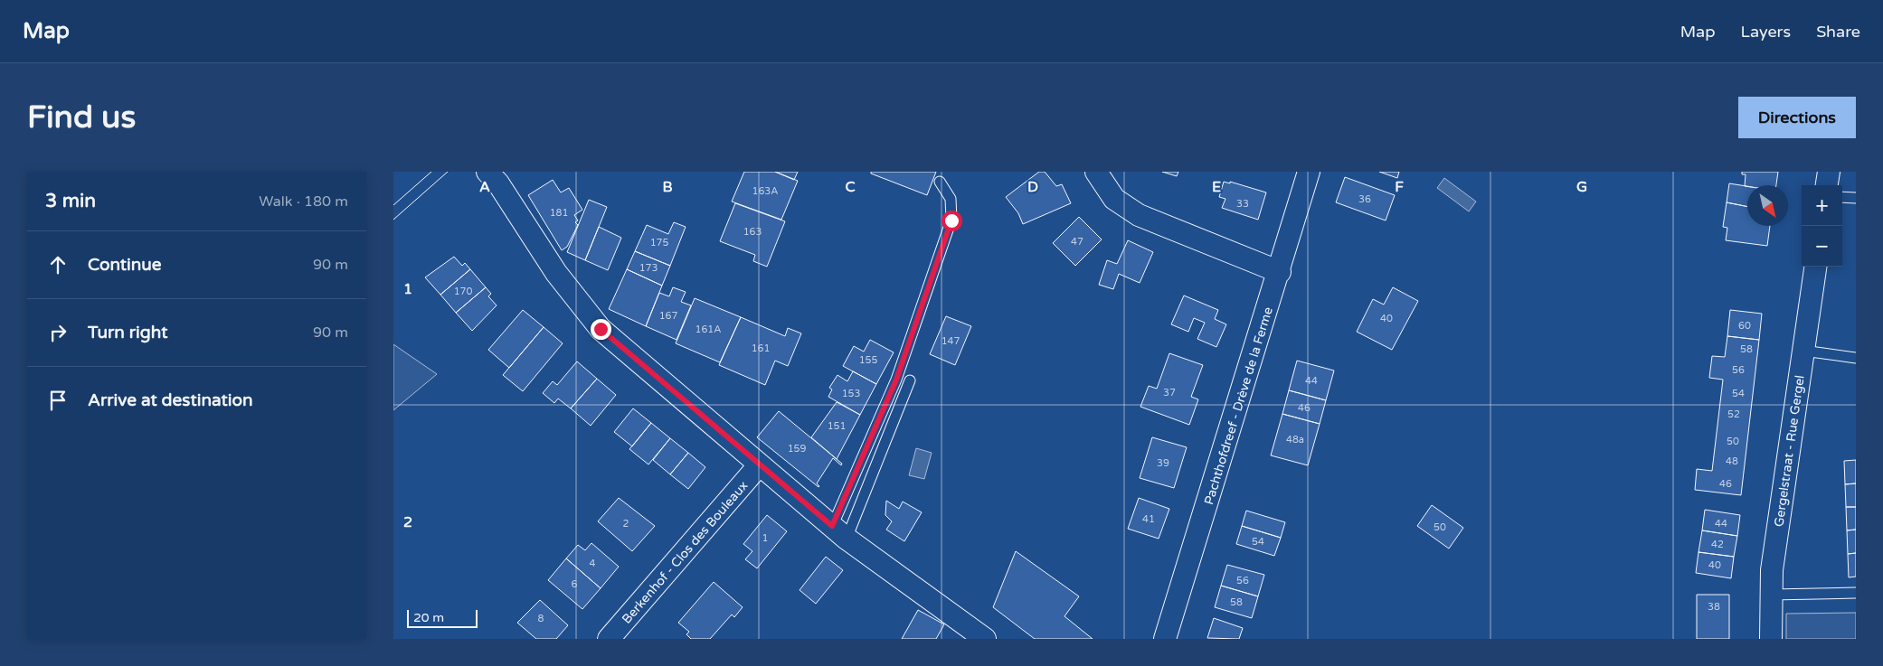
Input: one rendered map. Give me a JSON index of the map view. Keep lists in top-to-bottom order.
{
  "streets": {
    "street": ["Pachthofdreef - Drève de la Ferme", "Gergelstraat - Rue Gergel", "Berkenhof - Clos des Bouleaux"]
  },
  "house_numbers": [
    "163A",
    "36",
    "33",
    "181",
    "163",
    "47",
    "175",
    "173",
    "170",
    "167",
    "40",
    "60",
    "161A",
    "147",
    "161",
    "58",
    "155",
    "56",
    "44",
    "37",
    "153",
    "54",
    "46",
    "52",
    "151",
    "48a",
    "50",
    "159",
    "48",
    "39",
    "46",
    "41",
    "2",
    "44",
    "50",
    "1",
    "54",
    "42",
    "4",
    "40",
    "56",
    "6",
    "58",
    "38",
    "8"
  ],
  "scale_bar": "20 m",
  "north": "bottom right",
  "page": {
    "header": "Map",
    "nav": ["Map", "Layers", "Share"],
    "buttons": "Directions",
    "title": "Find us",
    "heading": ["3 min", "Walk · 180 m"],
    "map_buttons": ["+", "−"],
    "list": [
      ["Continue", "90 m"],
      ["Turn right", "90 m"],
      "Arrive at destination"
    ],
    "scale": "20 m"
  },
  "grid": {
    "columns": [
      "A",
      "B",
      "C",
      "D",
      "E",
      "F",
      "G"
    ],
    "rows": ["1", "2"]
  }
}
